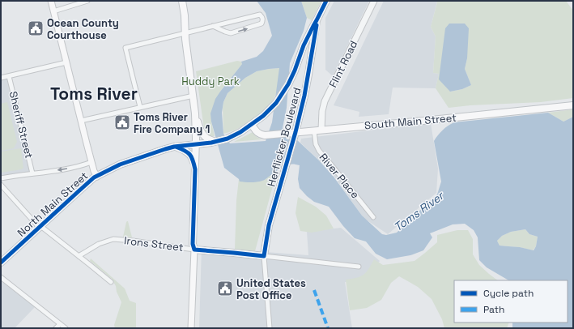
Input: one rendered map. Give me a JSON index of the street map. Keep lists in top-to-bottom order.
{
  "streets": {
    "main road": [
      "South Main Street",
      "Herflicker Boulevard",
      "North Main Street",
      "Irons Street"
    ],
    "street": ["Flint Road", "Sheriff Street", "River Place"]
  },
  "crossings": [
    ["Flint Road", "South Main Street"],
    ["South Main Street", "Herflicker Boulevard"],
    ["South Main Street", "River Place"],
    ["South Main Street", "North Main Street"],
    ["Herflicker Boulevard", "North Main Street"],
    ["Herflicker Boulevard", "Irons Street"]
  ],
  "districts": ["Toms River"],
  "water": ["Toms River"],
  "parks": ["Huddy Park"],
  "places": {
    "public building": ["Ocean County Courthouse", "Toms River Fire Company 1", "United States Post Office"]
  },
  "legend": ["Cycle path", "Path"]
}
